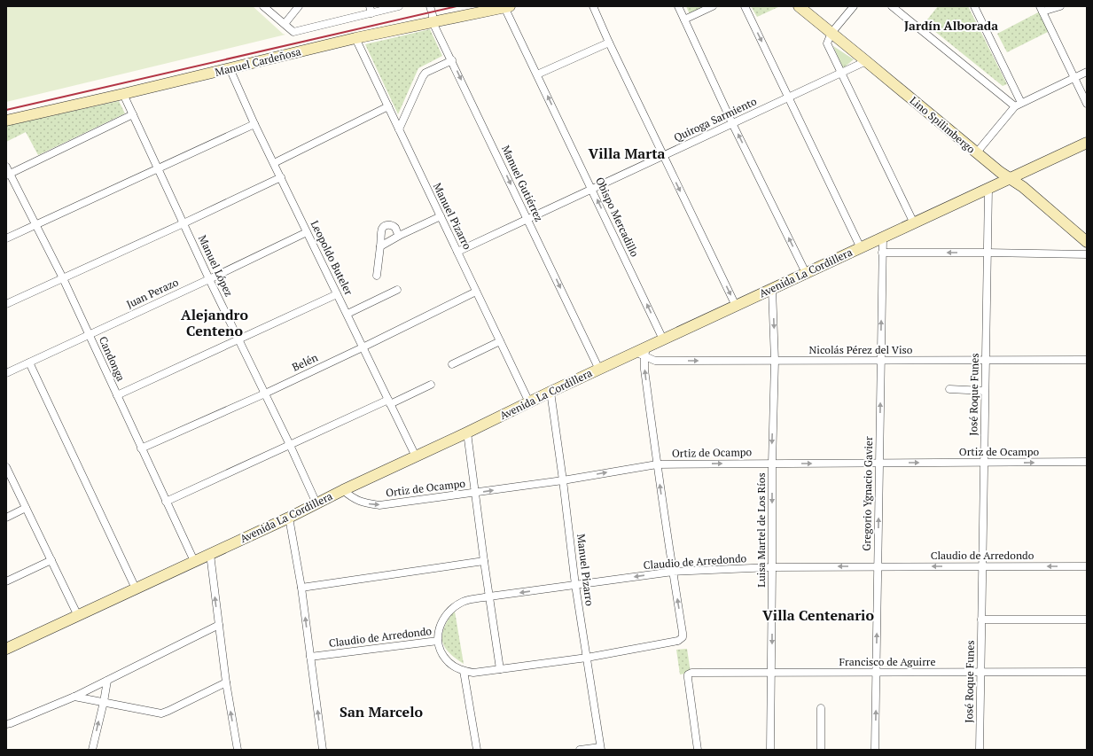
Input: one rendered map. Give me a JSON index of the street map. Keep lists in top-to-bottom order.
{
  "streets": {
    "main road": ["Manuel Cardeñosa", "Lino Spilimbergo", "Avenida La Cordillera"],
    "street": [
      "Quiroga Sarmiento",
      "Manuel Gutiérrez",
      "Manuel Pizarro",
      "Obispo Mercadillo",
      "Leopoldo Buteler",
      "Manuel López",
      "Juan Perazo",
      "Nicolás Pérez del Viso",
      "Candonga",
      "Belén",
      "José Roque Funes",
      "Ortiz de Ocampo",
      "Gregorio Ygnacio Gavier",
      "Luisa Martel de Los Ríos",
      "Claudio de Arredondo",
      "Francisco de Aguirre"
    ]
  },
  "crossings": [
    ["Manuel Cardeñosa", "Manuel Gutiérrez"],
    ["Manuel Cardeñosa", "Manuel Pizarro"],
    ["Manuel Cardeñosa", "Obispo Mercadillo"],
    ["Manuel Cardeñosa", "Leopoldo Buteler"],
    ["Manuel Cardeñosa", "Manuel López"],
    ["Quiroga Sarmiento", "Lino Spilimbergo"],
    ["Quiroga Sarmiento", "Manuel Gutiérrez"],
    ["Quiroga Sarmiento", "Manuel Pizarro"],
    ["Quiroga Sarmiento", "Obispo Mercadillo"],
    ["Lino Spilimbergo", "Avenida La Cordillera"],
    ["Manuel Gutiérrez", "Avenida La Cordillera"],
    ["Manuel Pizarro", "Avenida La Cordillera"],
    ["Manuel Pizarro", "Belén"],
    ["Manuel Pizarro", "Ortiz de Ocampo"],
    ["Manuel Pizarro", "Claudio de Arredondo"],
    ["Obispo Mercadillo", "Avenida La Cordillera"],
    ["Leopoldo Buteler", "Avenida La Cordillera"],
    ["Leopoldo Buteler", "Juan Perazo"],
    ["Leopoldo Buteler", "Belén"],
    ["Manuel López", "Avenida La Cordillera"],
    ["Manuel López", "Juan Perazo"],
    ["Manuel López", "Belén"],
    ["Avenida La Cordillera", "Nicolás Pérez del Viso"],
    ["Avenida La Cordillera", "Candonga"],
    ["Avenida La Cordillera", "José Roque Funes"],
    ["Avenida La Cordillera", "Ortiz de Ocampo"],
    ["Avenida La Cordillera", "Gregorio Ygnacio Gavier"],
    ["Avenida La Cordillera", "Luisa Martel de Los Ríos"],
    ["Juan Perazo", "Candonga"],
    ["Nicolás Pérez del Viso", "José Roque Funes"],
    ["Nicolás Pérez del Viso", "Gregorio Ygnacio Gavier"],
    ["Nicolás Pérez del Viso", "Luisa Martel de Los Ríos"],
    ["Candonga", "Belén"],
    ["José Roque Funes", "Ortiz de Ocampo"],
    ["José Roque Funes", "Claudio de Arredondo"],
    ["José Roque Funes", "Francisco de Aguirre"],
    ["Ortiz de Ocampo", "Gregorio Ygnacio Gavier"],
    ["Ortiz de Ocampo", "Luisa Martel de Los Ríos"],
    ["Gregorio Ygnacio Gavier", "Claudio de Arredondo"],
    ["Gregorio Ygnacio Gavier", "Francisco de Aguirre"],
    ["Luisa Martel de Los Ríos", "Claudio de Arredondo"],
    ["Luisa Martel de Los Ríos", "Francisco de Aguirre"]
  ],
  "one_way": [
    "Manuel Gutiérrez",
    "Obispo Mercadillo",
    "Ortiz de Ocampo",
    "Gregorio Ygnacio Gavier",
    "Luisa Martel de Los Ríos",
    "Claudio de Arredondo"
  ],
  "districts": [
    "Jardín Alborada",
    "Villa Marta",
    "Alejandro Centeno",
    "Villa Centenario",
    "San Marcelo"
  ]
}
